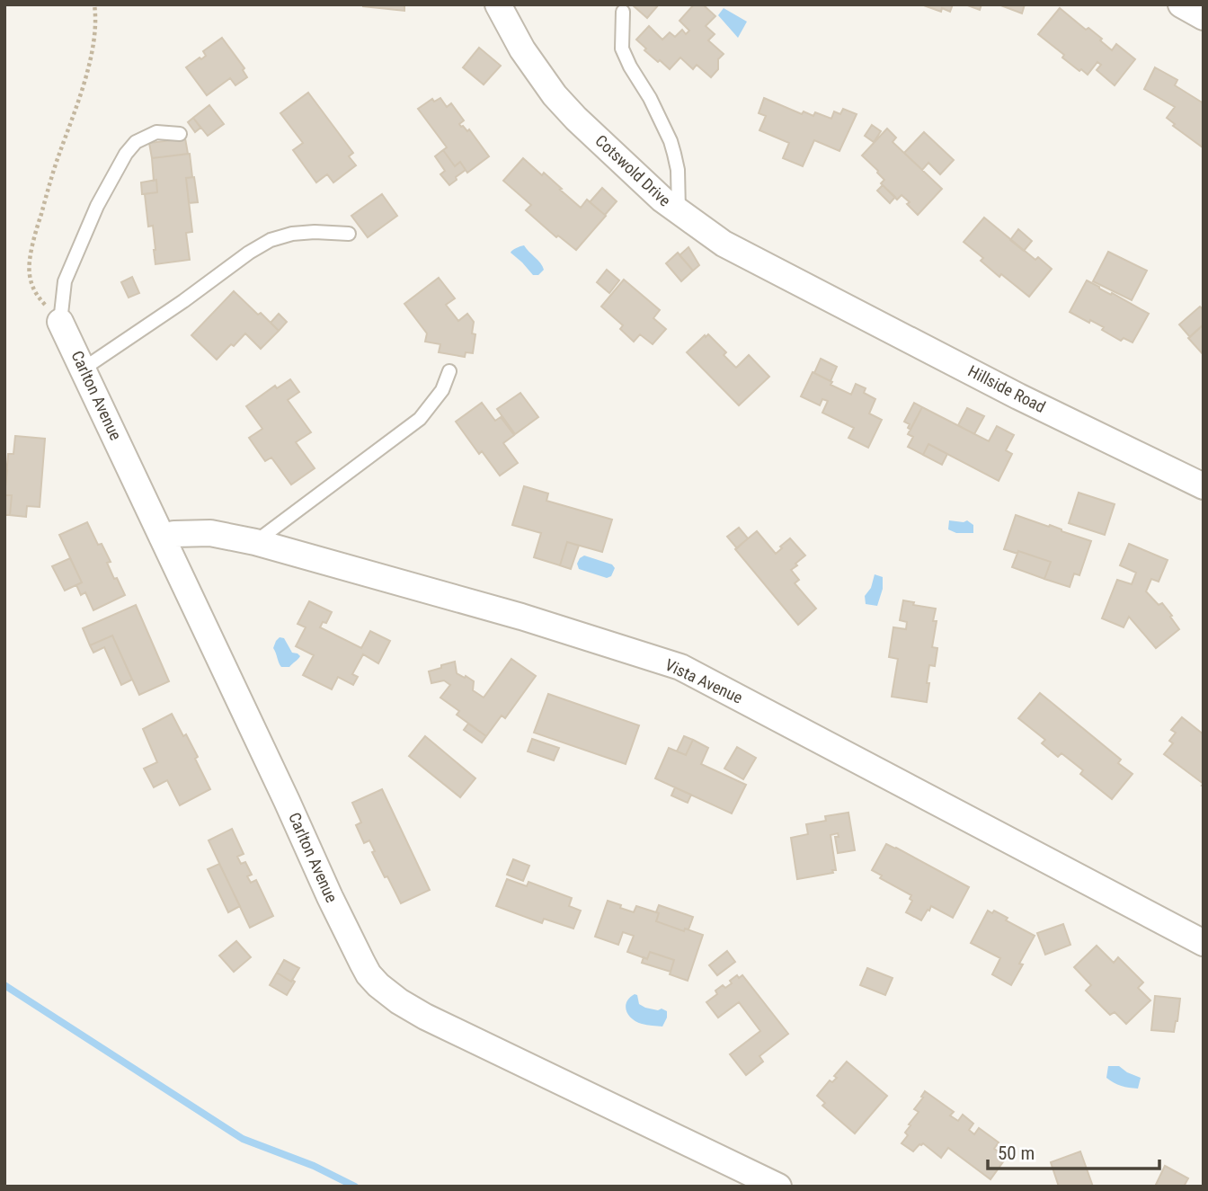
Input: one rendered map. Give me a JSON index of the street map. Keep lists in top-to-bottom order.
{
  "streets": {
    "street": [
      "Cotswold Drive",
      "Hillside Road",
      "Carlton Avenue",
      "Vista Avenue"
    ]
  },
  "crossings": [
    ["Cotswold Drive", "Hillside Road"],
    ["Carlton Avenue", "Vista Avenue"]
  ],
  "scale_bar": "50 m"
}
